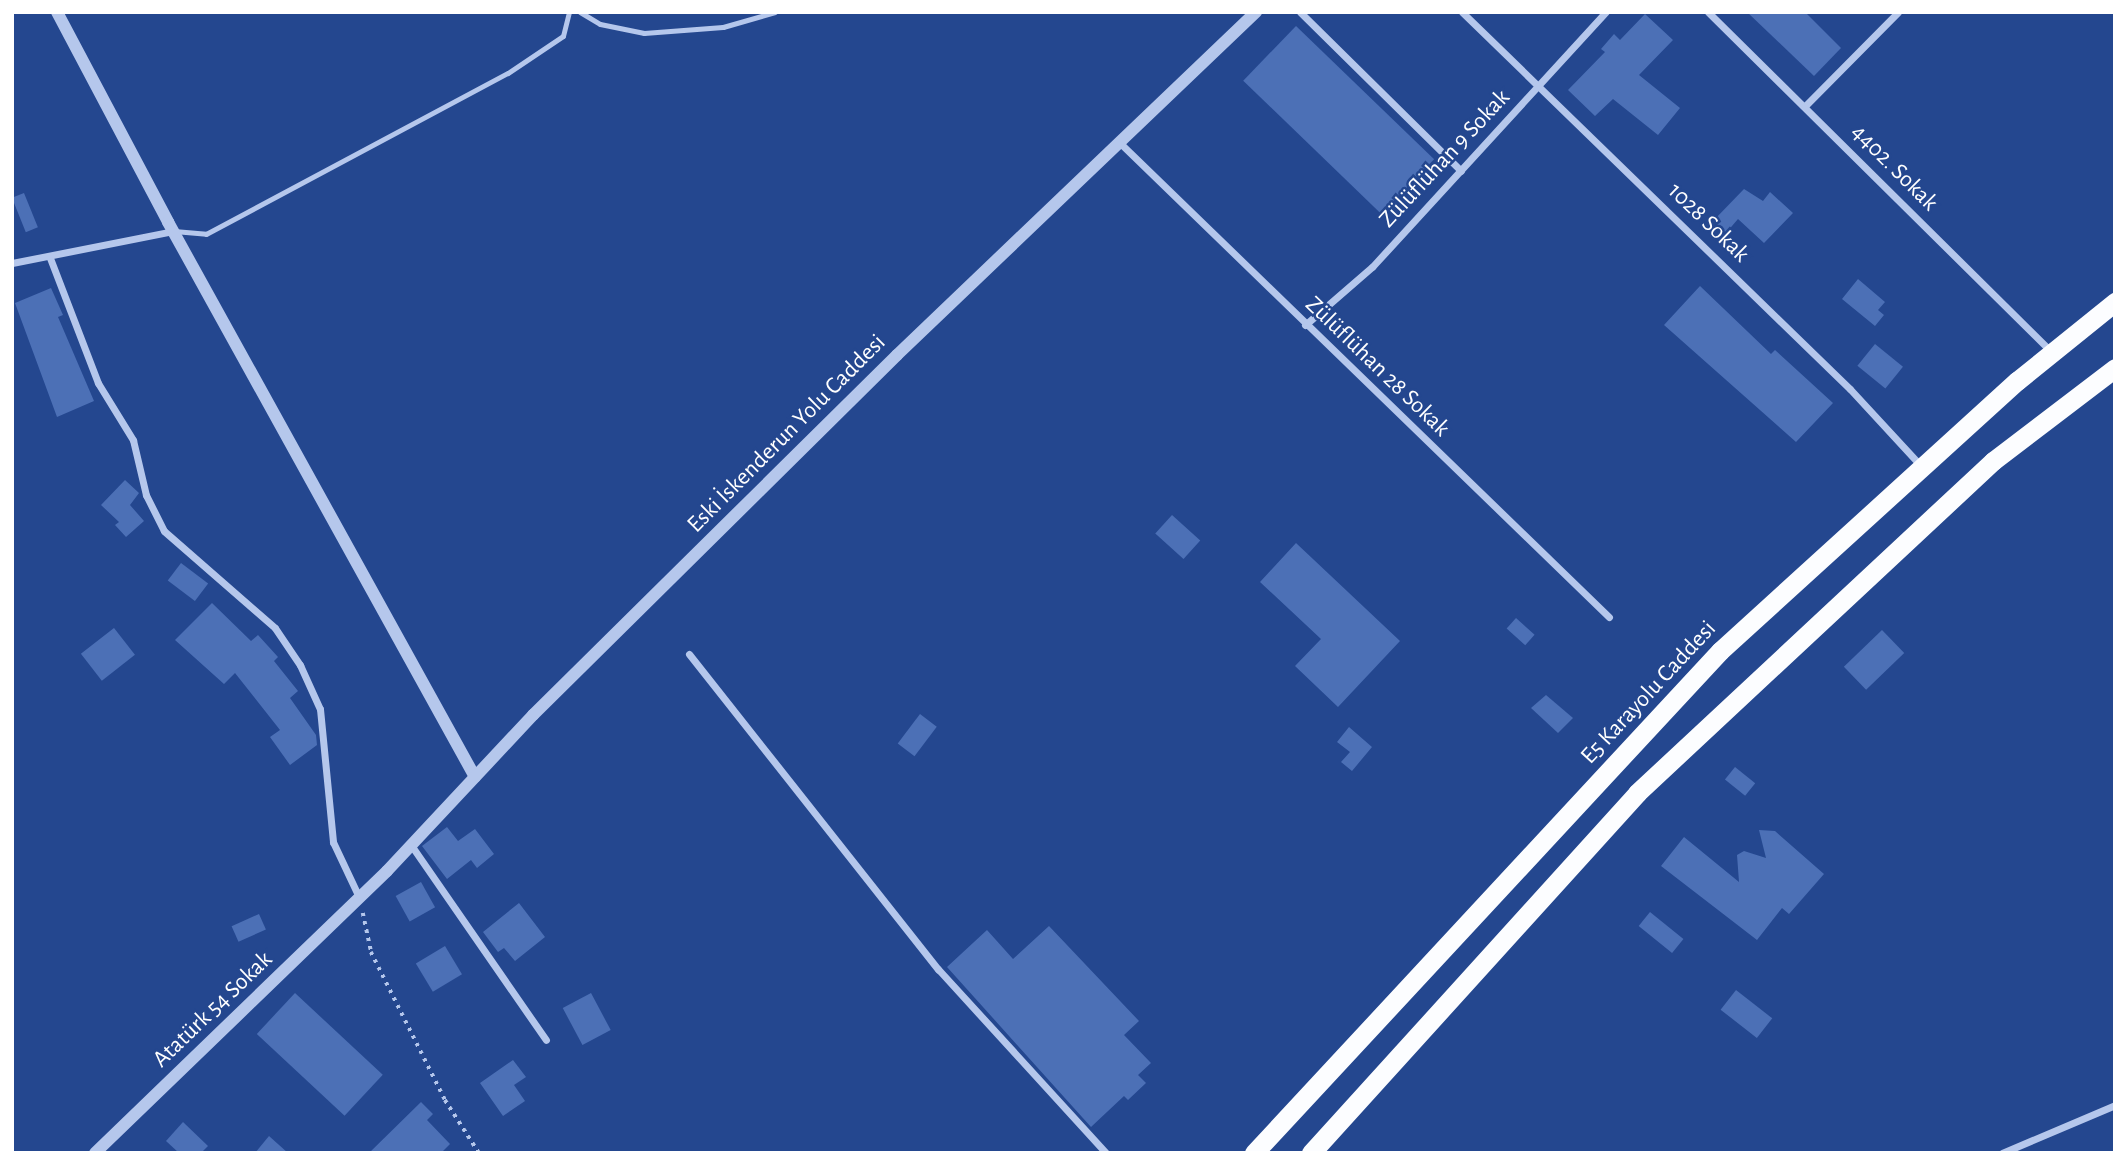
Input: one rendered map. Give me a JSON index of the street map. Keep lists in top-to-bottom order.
{
  "streets": {
    "highway": ["E5 Karayolu Caddesi"],
    "street": [
      "Zülüflühan 9 Sokak",
      "4402. Sokak",
      "1028 Sokak",
      "Zülüflühan 28 Sokak",
      "Eski İskenderun Yolu Caddesi",
      "Atatürk 54 Sokak"
    ]
  },
  "crossings": [
    ["Zülüflühan 9 Sokak", "1028 Sokak"],
    ["Zülüflühan 9 Sokak", "Zülüflühan 28 Sokak"],
    ["4402. Sokak", "E5 Karayolu Caddesi"],
    ["1028 Sokak", "E5 Karayolu Caddesi"],
    ["Zülüflühan 28 Sokak", "Eski İskenderun Yolu Caddesi"],
    ["Eski İskenderun Yolu Caddesi", "Atatürk 54 Sokak"]
  ]
}
